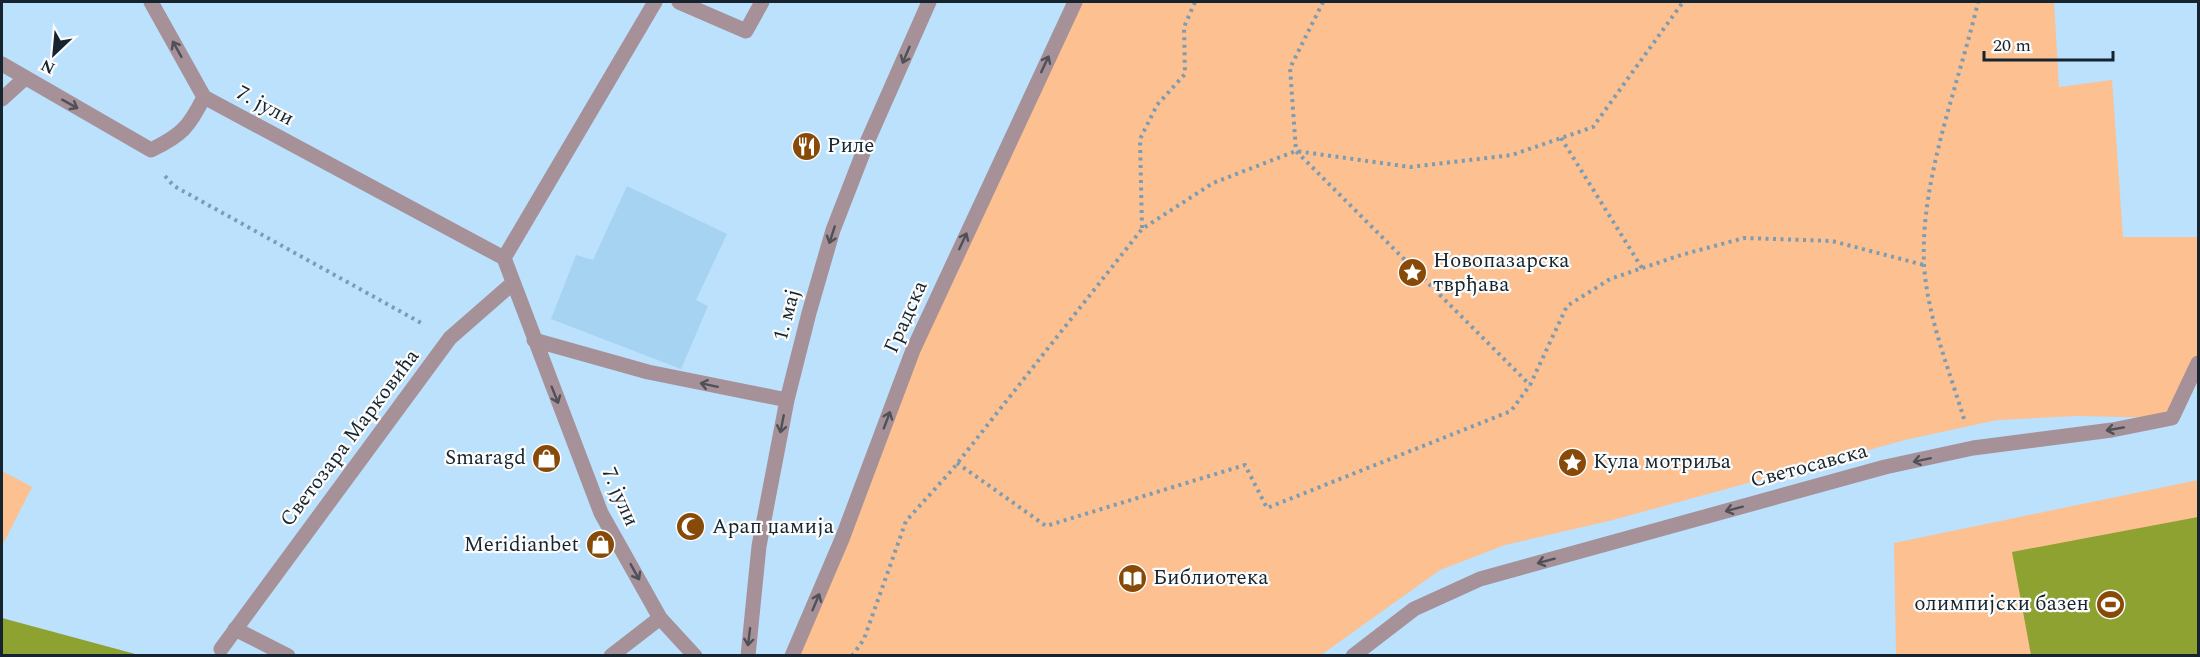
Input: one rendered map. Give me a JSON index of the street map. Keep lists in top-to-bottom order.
{
  "streets": {
    "street": [
      "7. јули",
      "1. мај",
      "Градска",
      "Светозара Марковића",
      "Светосавска"
    ]
  },
  "crossings": [
    ["7. јули", "Светозара Марковића"]
  ],
  "one_way": [
    "7. јули",
    "1. мај",
    "Градска",
    "Светосавска"
  ],
  "places": {
    "restaurant": ["Риле"],
    "place": ["Новопазарска тврђава", "Кула мотриља"],
    "shop": ["Smaragd", "Meridianbet"],
    "mosque": ["Арап џамија"],
    "library": ["Библиотека"],
    "sports": ["олимпијски базен"]
  },
  "scale_bar": "20 m",
  "north": "bottom left"
}
